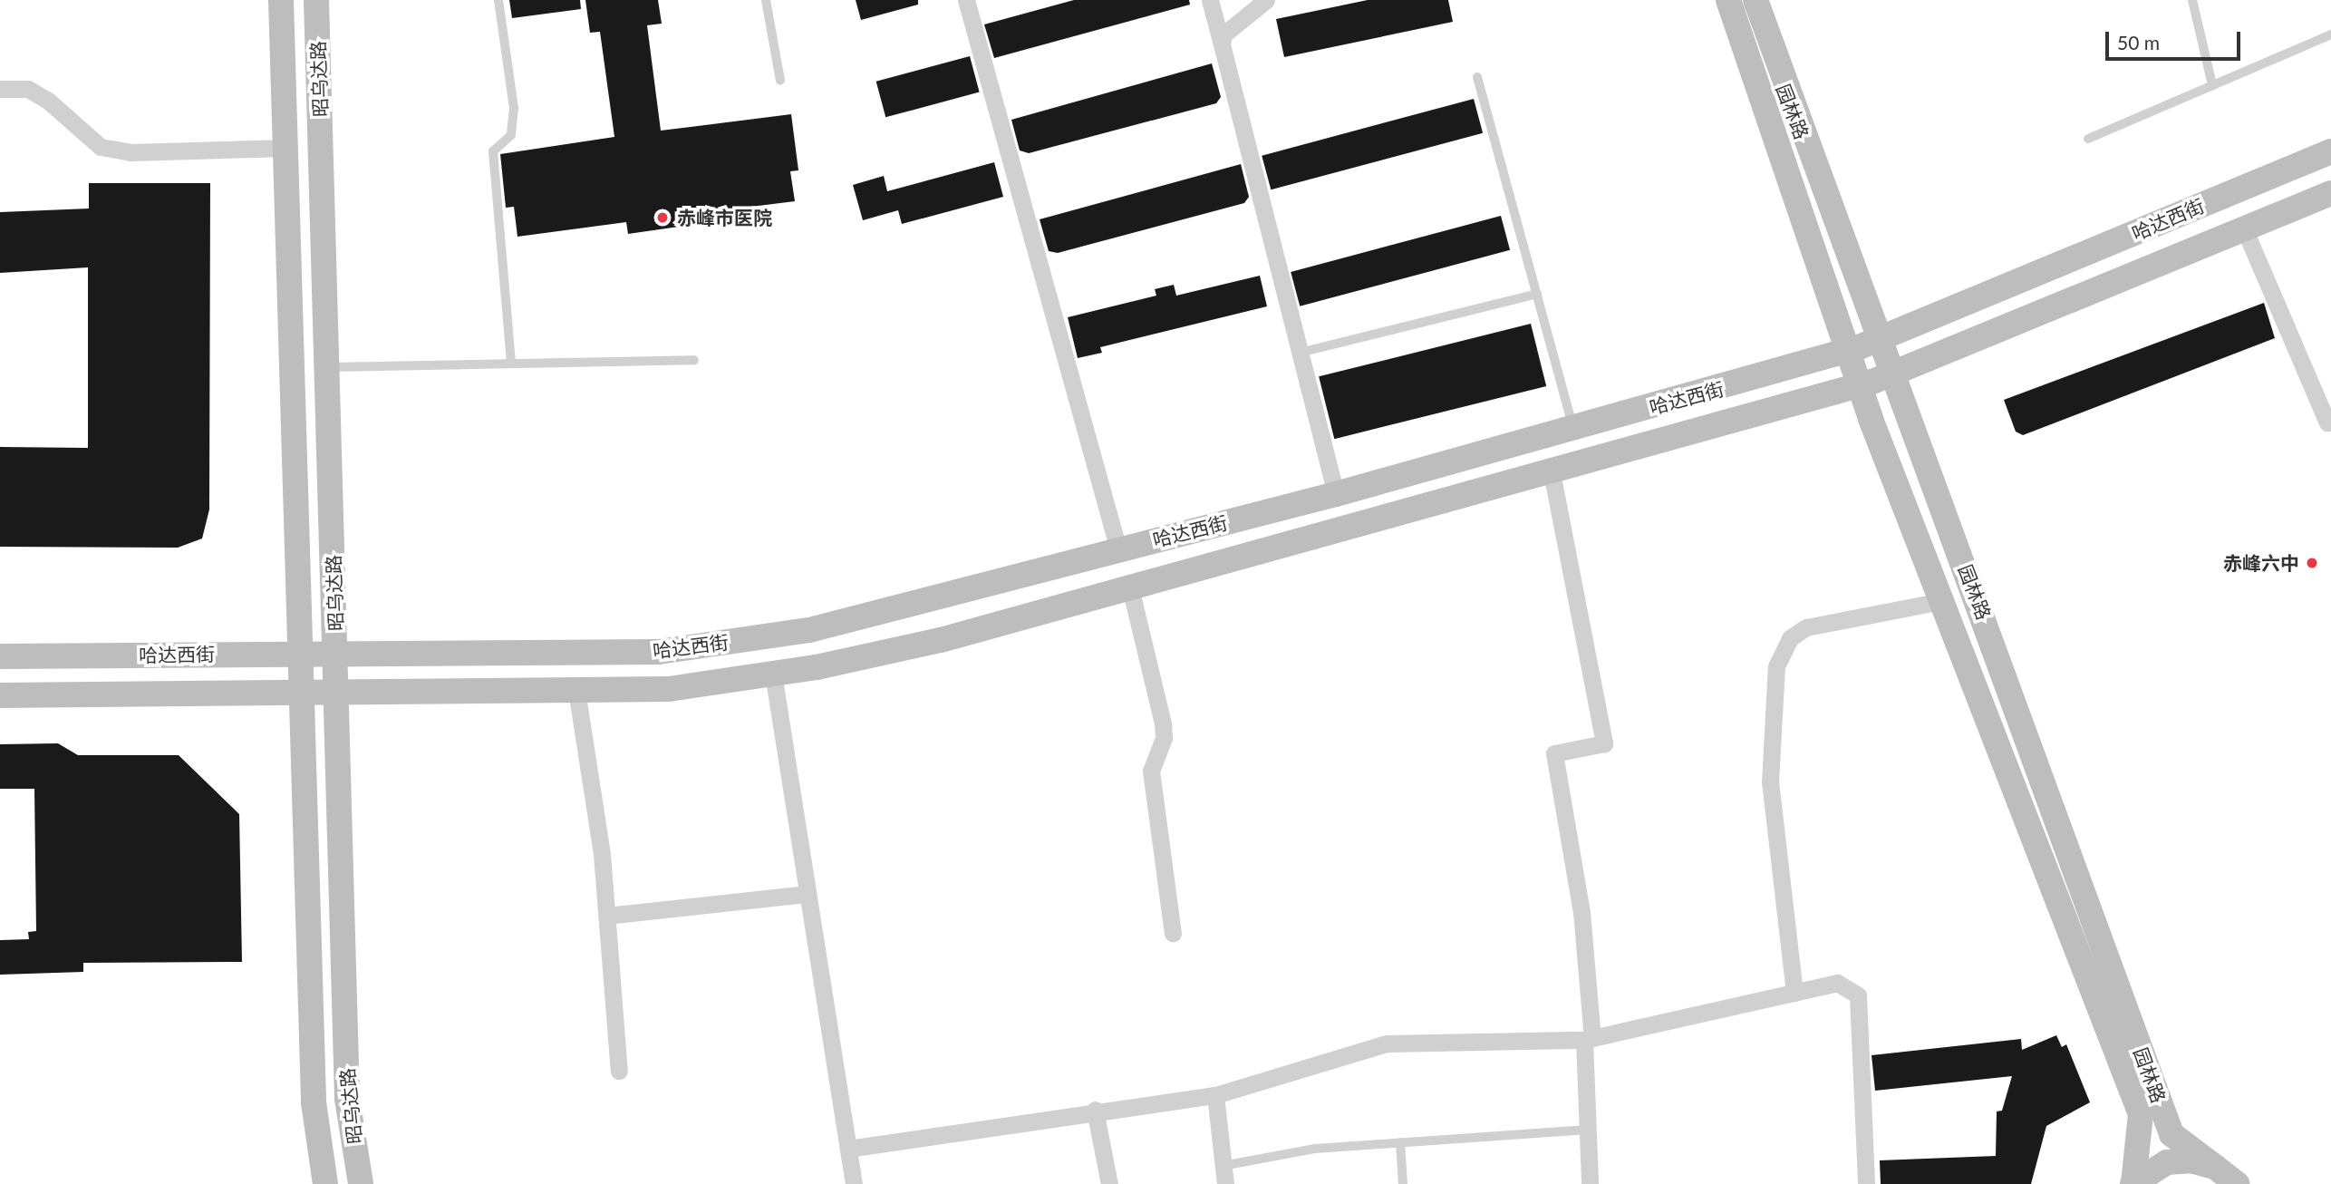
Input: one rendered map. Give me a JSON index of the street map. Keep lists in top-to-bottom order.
{
  "streets": {
    "main road": ["昭乌达路", "园林路", "哈达西街"]
  },
  "crossings": [
    ["昭乌达路", "哈达西街"],
    ["园林路", "哈达西街"]
  ],
  "places": ["赤峰市医院", "赤峰六中"],
  "scale_bar": "50 m"
}
